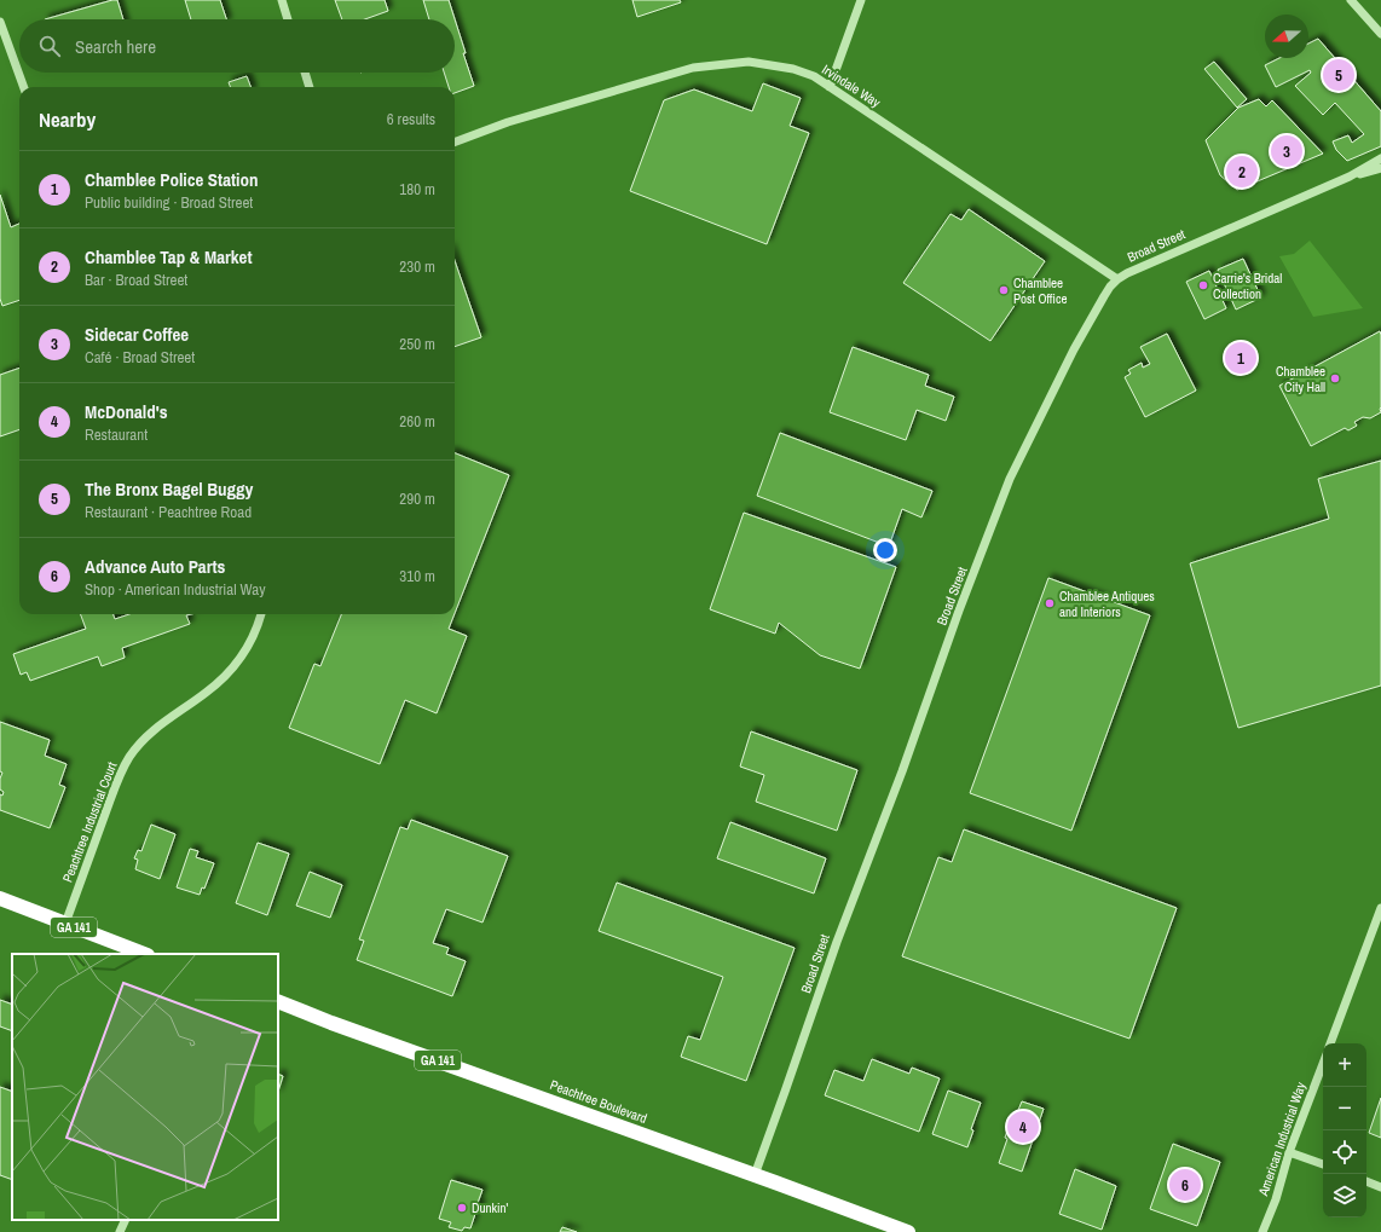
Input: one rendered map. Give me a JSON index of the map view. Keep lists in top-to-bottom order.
{
  "streets": {
    "highway": ["GA 141", "Peachtree Boulevard"],
    "street": [
      "Irvindale Way",
      "Broad Street",
      "Peachtree Industrial Court",
      "American Industrial Way"
    ]
  },
  "crossings": [
    ["Irvindale Way", "Broad Street"],
    ["Broad Street", "Peachtree Boulevard"],
    ["Peachtree Industrial Court", "GA 141"]
  ],
  "places": [
    "Carrie's Bridal Collection",
    "Chamblee Post Office",
    "Chamblee City Hall",
    "Chamblee Antiques and Interiors",
    "Dunkin'"
  ],
  "north": "left",
  "page": {
    "search": "Search here",
    "pins": [
      "5",
      "3",
      "2",
      "1",
      "4",
      "6"
    ],
    "heading": ["Nearby", "6 results"],
    "list": [
      {
        "mark": "1",
        "name": "Chamblee Police Station",
        "note": "Public building · Broad Street",
        "value": "180 m"
      },
      {
        "mark": "2",
        "name": "Chamblee Tap & Market",
        "note": "Bar · Broad Street",
        "value": "230 m"
      },
      {
        "mark": "3",
        "name": "Sidecar Coffee",
        "note": "Café · Broad Street",
        "value": "250 m"
      },
      {
        "mark": "4",
        "name": "McDonald's",
        "note": "Restaurant",
        "value": "260 m"
      },
      {
        "mark": "5",
        "name": "The Bronx Bagel Buggy",
        "note": "Restaurant · Peachtree Road",
        "value": "290 m"
      },
      {
        "mark": "6",
        "name": "Advance Auto Parts",
        "note": "Shop · American Industrial Way",
        "value": "310 m"
      }
    ],
    "map_buttons": ["+", "−"]
  }
}
